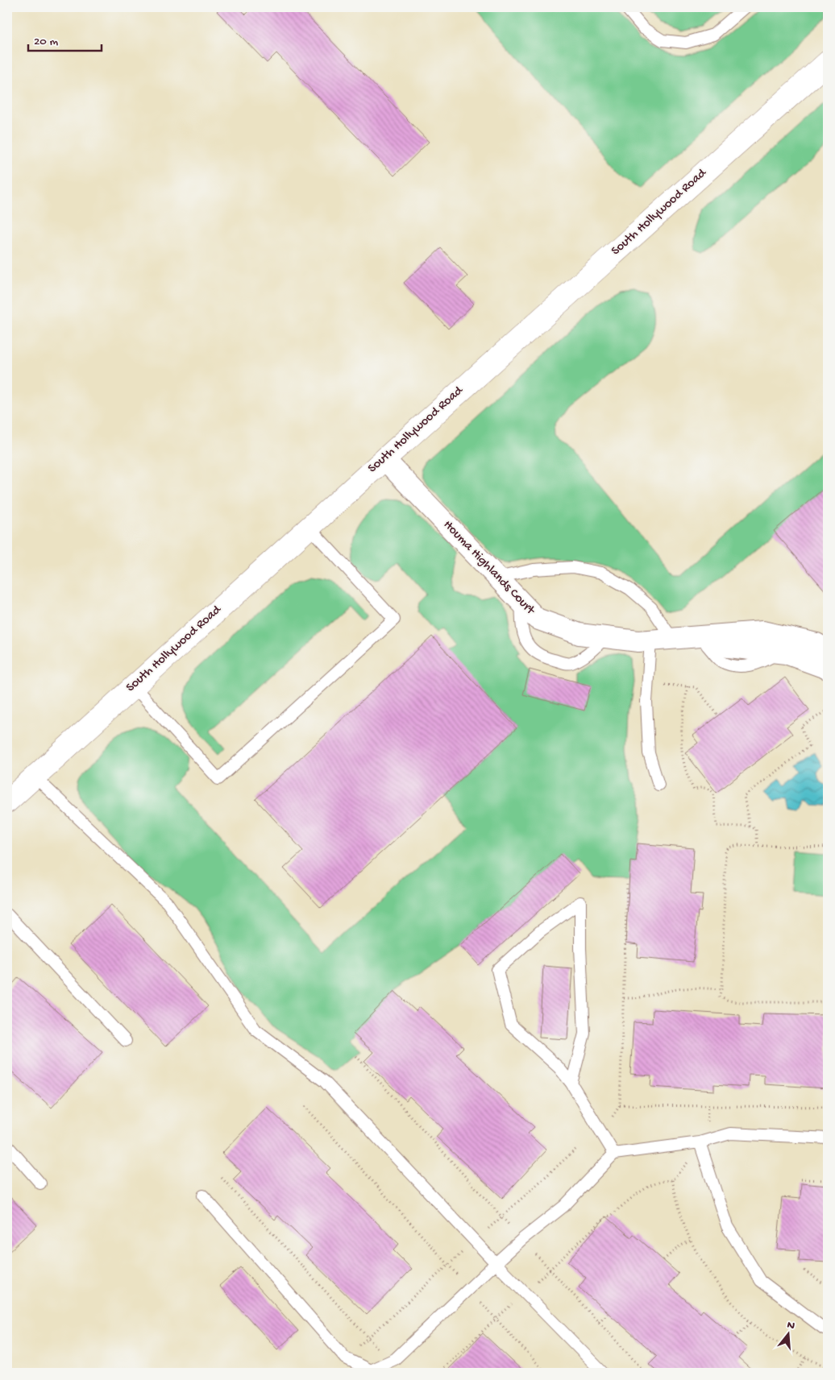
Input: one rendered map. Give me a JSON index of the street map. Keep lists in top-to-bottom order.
{
  "streets": {
    "street": ["South Hollywood Road", "Houma Highlands Court"]
  },
  "crossings": [
    ["South Hollywood Road", "Houma Highlands Court"]
  ],
  "scale_bar": "20 m",
  "north": "top"
}
